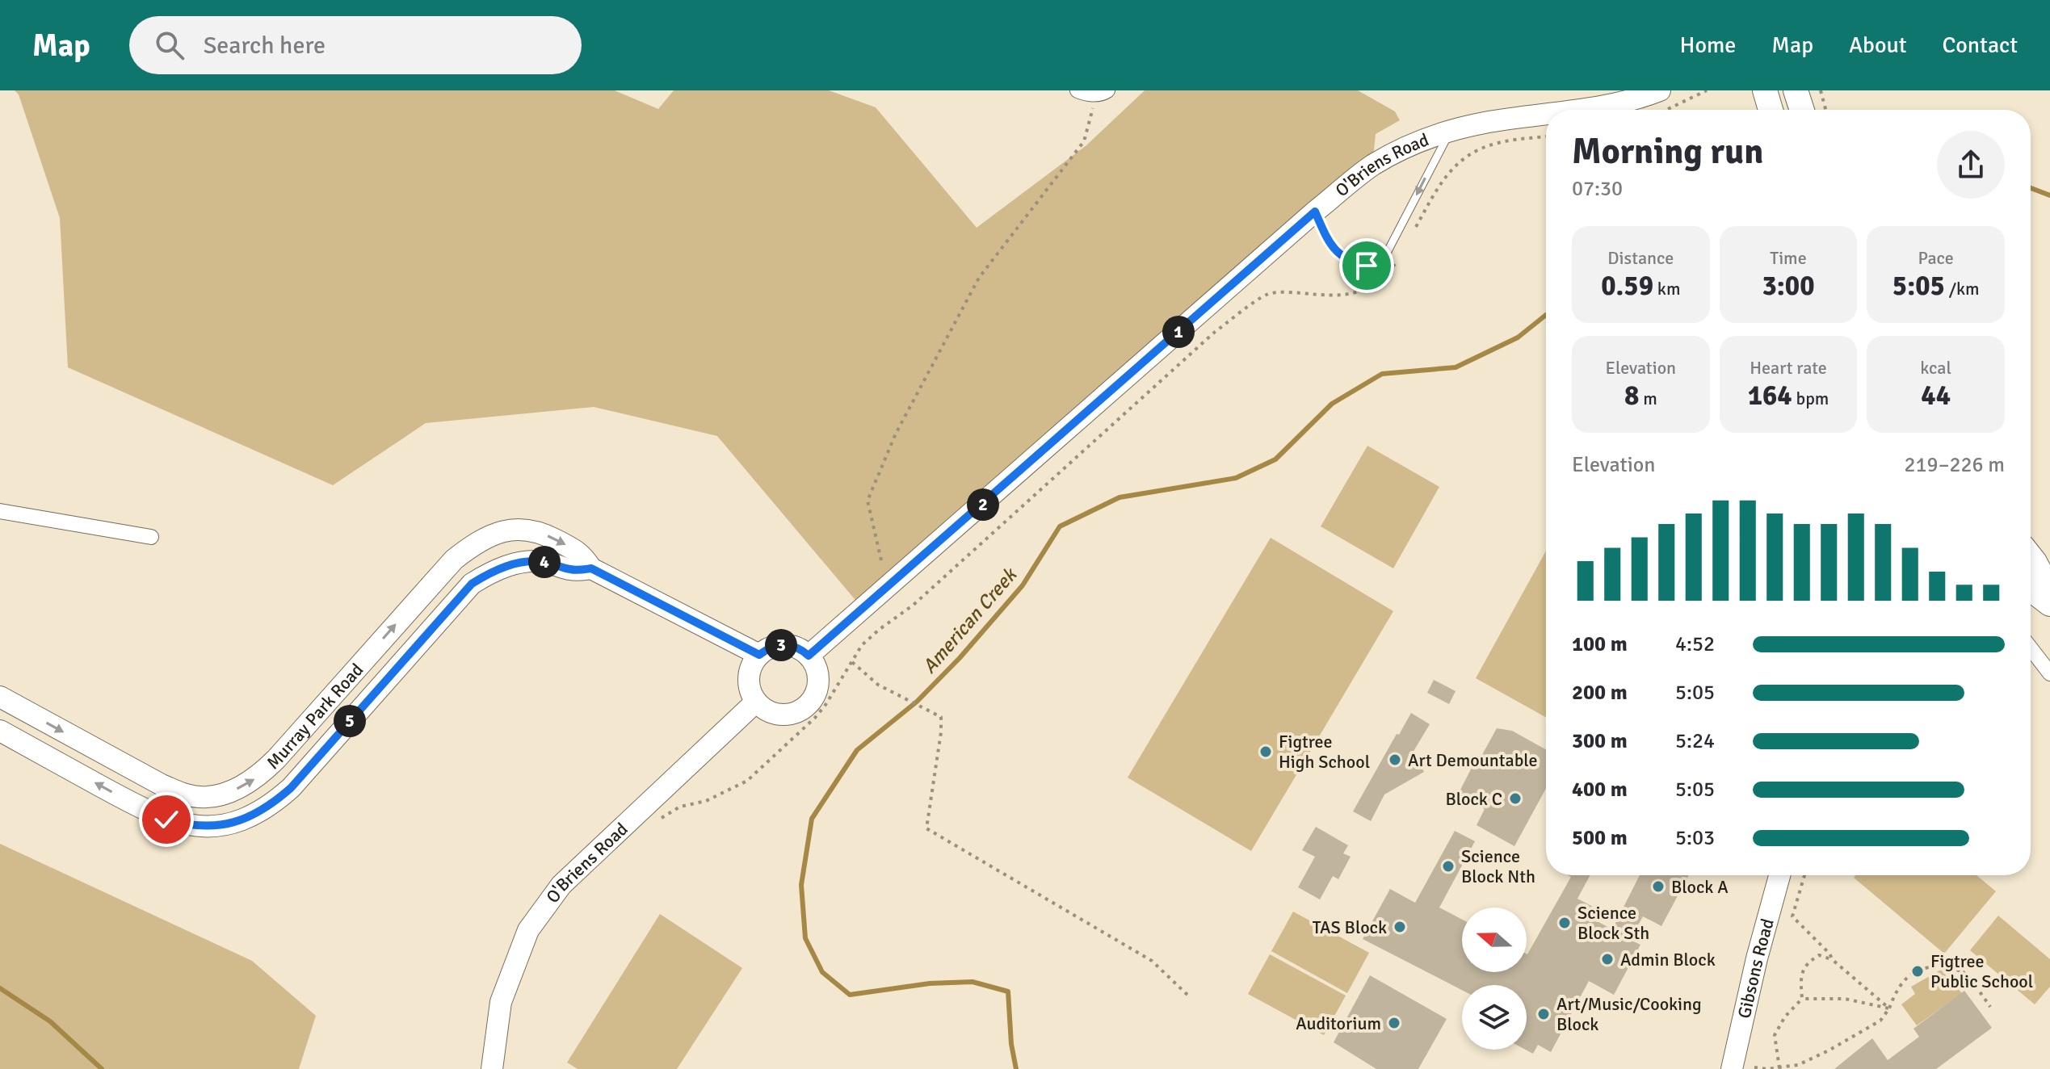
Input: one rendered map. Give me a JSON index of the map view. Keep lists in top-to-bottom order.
{
  "streets": {
    "street": ["O'Briens Road", "Murray Park Road", "Gibsons Road"]
  },
  "crossings": [
    ["O'Briens Road", "Murray Park Road"]
  ],
  "water": ["American Creek"],
  "places": [
    "Figtree High School",
    "Art Demountable",
    "Block C",
    "Science Block Nth",
    "Block A",
    "Science Block Sth",
    "TAS Block",
    "Admin Block",
    "Figtree Public School",
    "Art/Music/Cooking Block",
    "Auditorium"
  ],
  "north": "left",
  "page": {
    "header": "Map",
    "search": "Search here",
    "nav": [
      "Home",
      "Map",
      "About",
      "Contact"
    ],
    "heading": ["Morning run", "07:30"],
    "stats": [
      ["Distance", "0.59 km"],
      ["Time", "3:00"],
      ["Pace", "5:05 /km"],
      ["Elevation", "8 m"],
      ["Heart rate", "164 bpm"],
      ["kcal", "44"]
    ],
    "pins": [
      "1",
      "2",
      "4",
      "3",
      "5"
    ],
    "chart": ["Elevation", "219–226 m"],
    "list": [
      {
        "name": "100 m",
        "note": "4:52"
      },
      {
        "name": "200 m",
        "note": "5:05"
      },
      {
        "name": "300 m",
        "note": "5:24"
      },
      {
        "name": "400 m",
        "note": "5:05"
      },
      {
        "name": "500 m",
        "note": "5:03"
      }
    ]
  }
}
